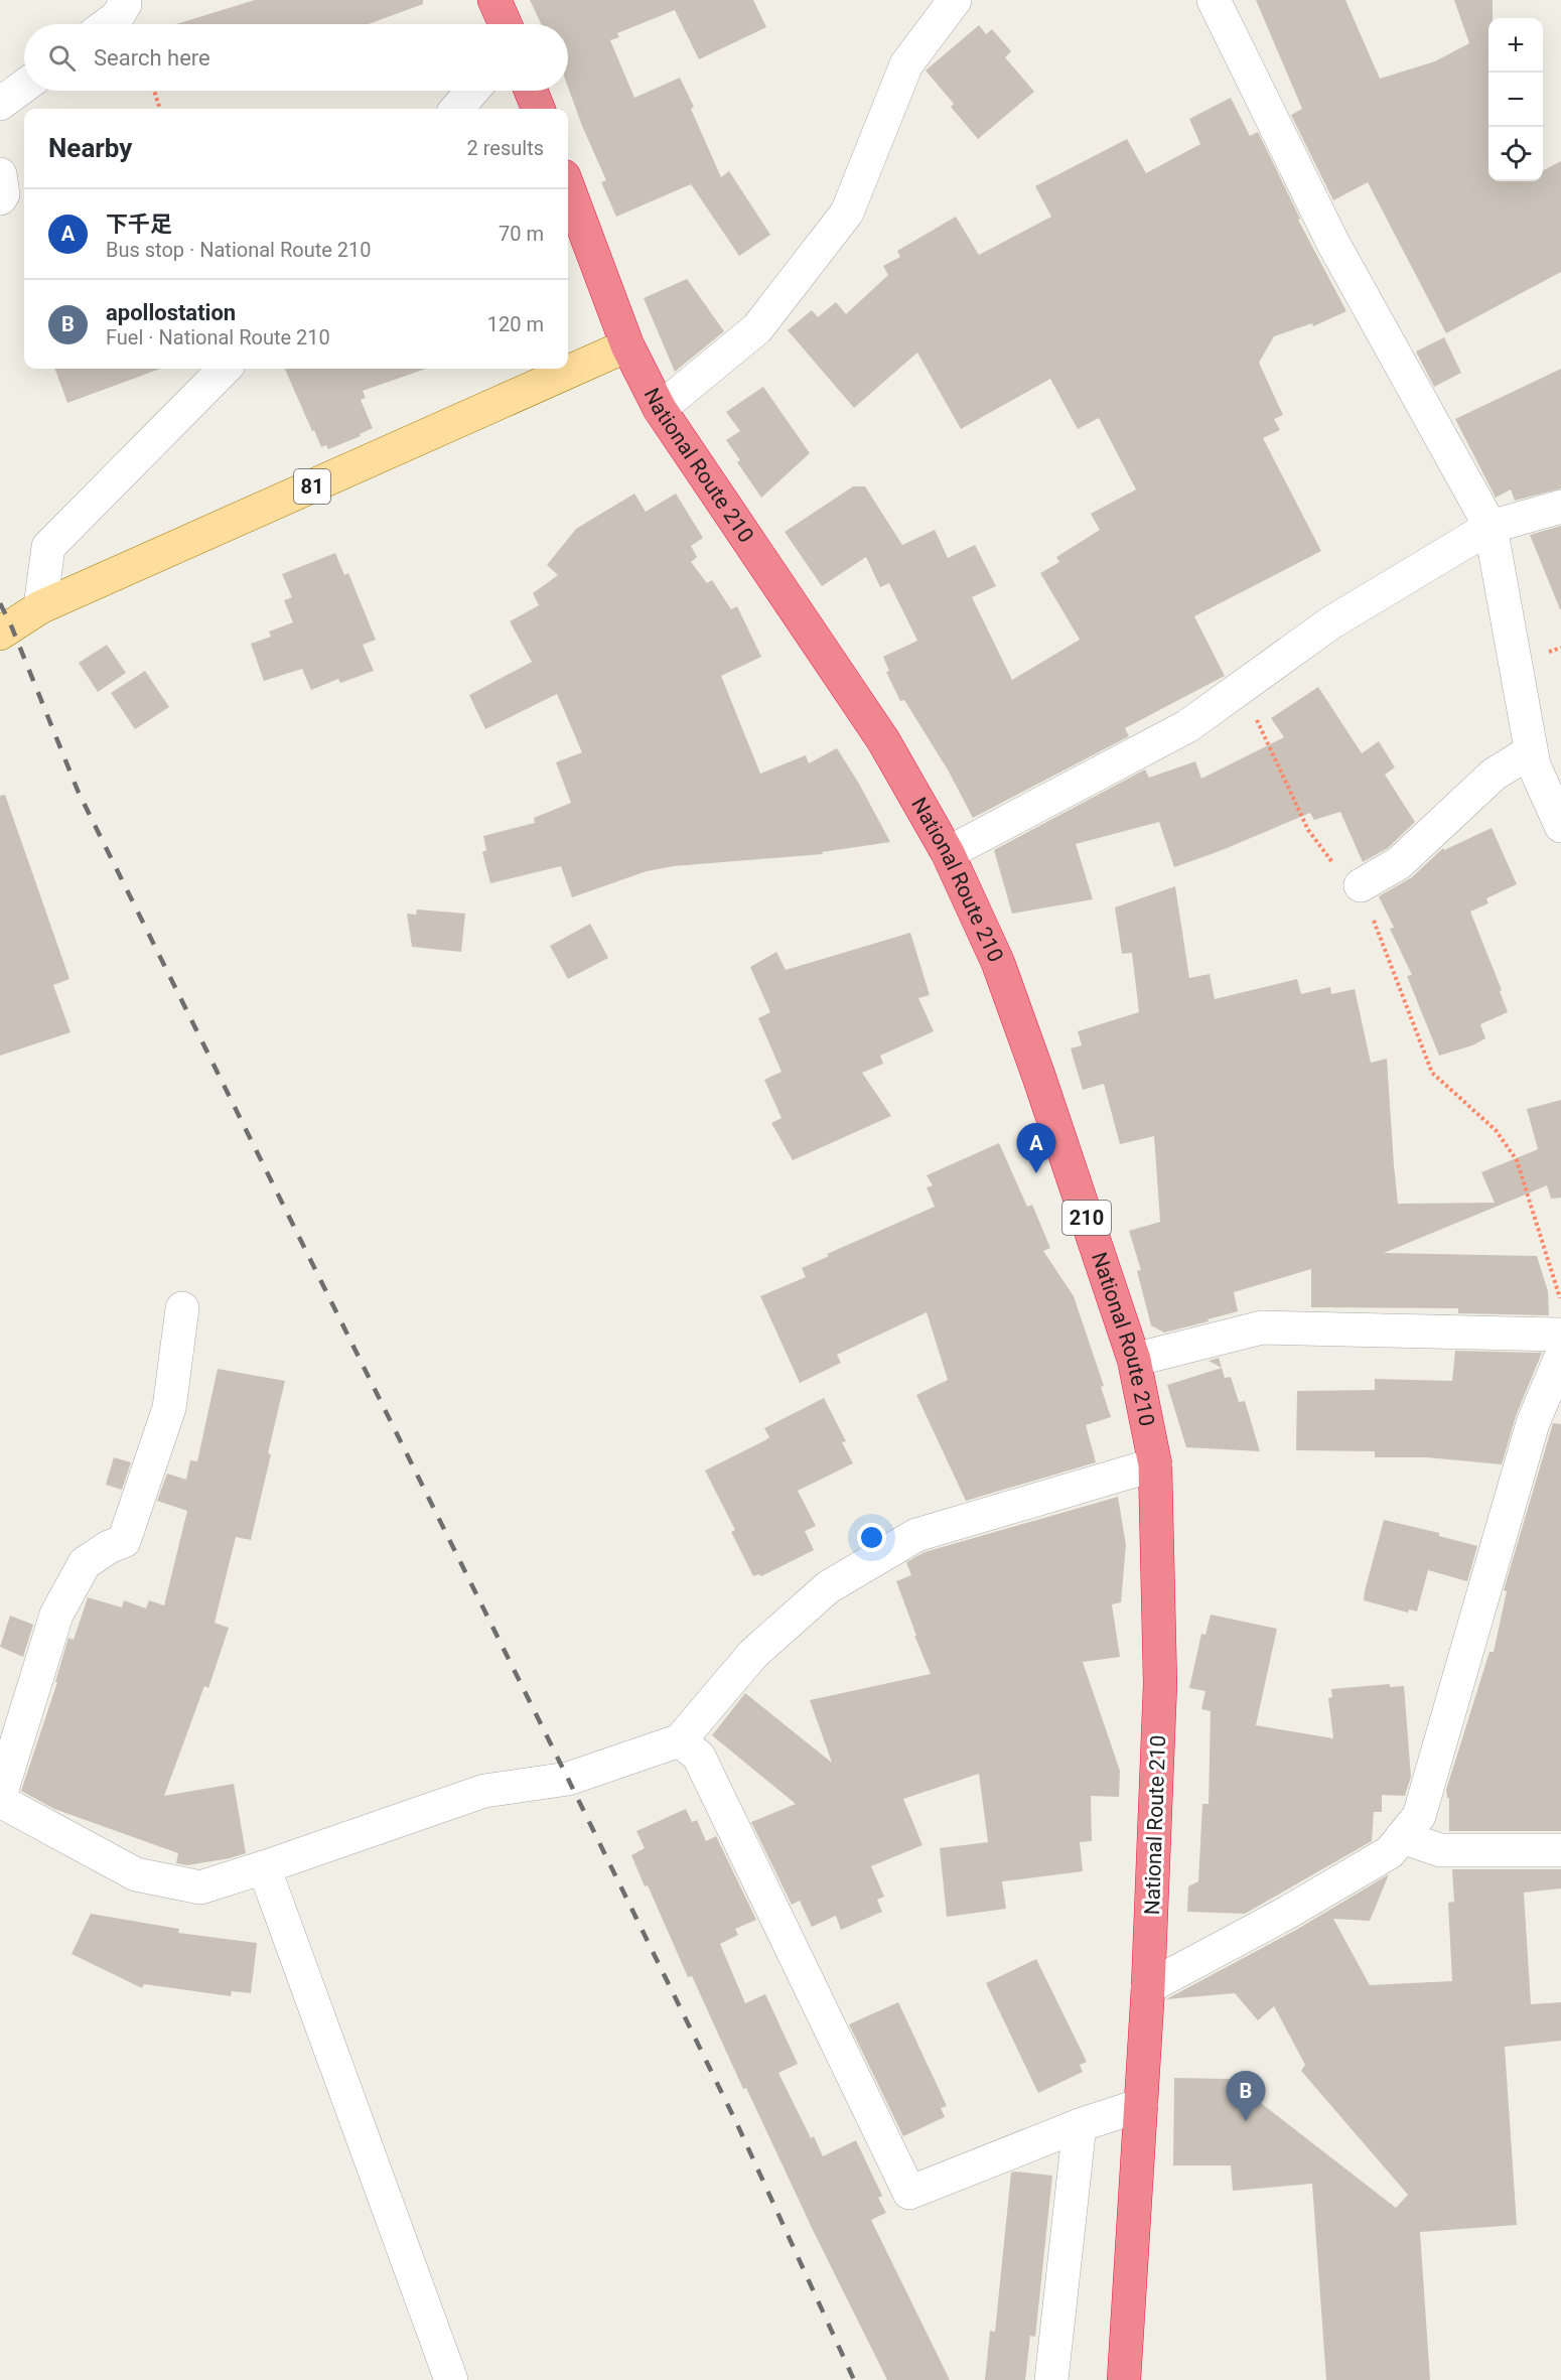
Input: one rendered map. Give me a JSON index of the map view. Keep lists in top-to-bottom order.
{
  "streets": {
    "highway": ["National Route 210", "210"],
    "main road": ["81"]
  },
  "crossings": [
    ["National Route 210", "81"]
  ],
  "page": {
    "map_buttons": ["+", "−"],
    "search": "Search here",
    "heading": ["Nearby", "2 results"],
    "list": [
      {
        "mark": "A",
        "name": "下千足",
        "note": "Bus stop · National Route 210",
        "value": "70 m"
      },
      {
        "mark": "B",
        "name": "apollostation",
        "note": "Fuel · National Route 210",
        "value": "120 m"
      }
    ],
    "pins": ["A", "B"]
  }
}
